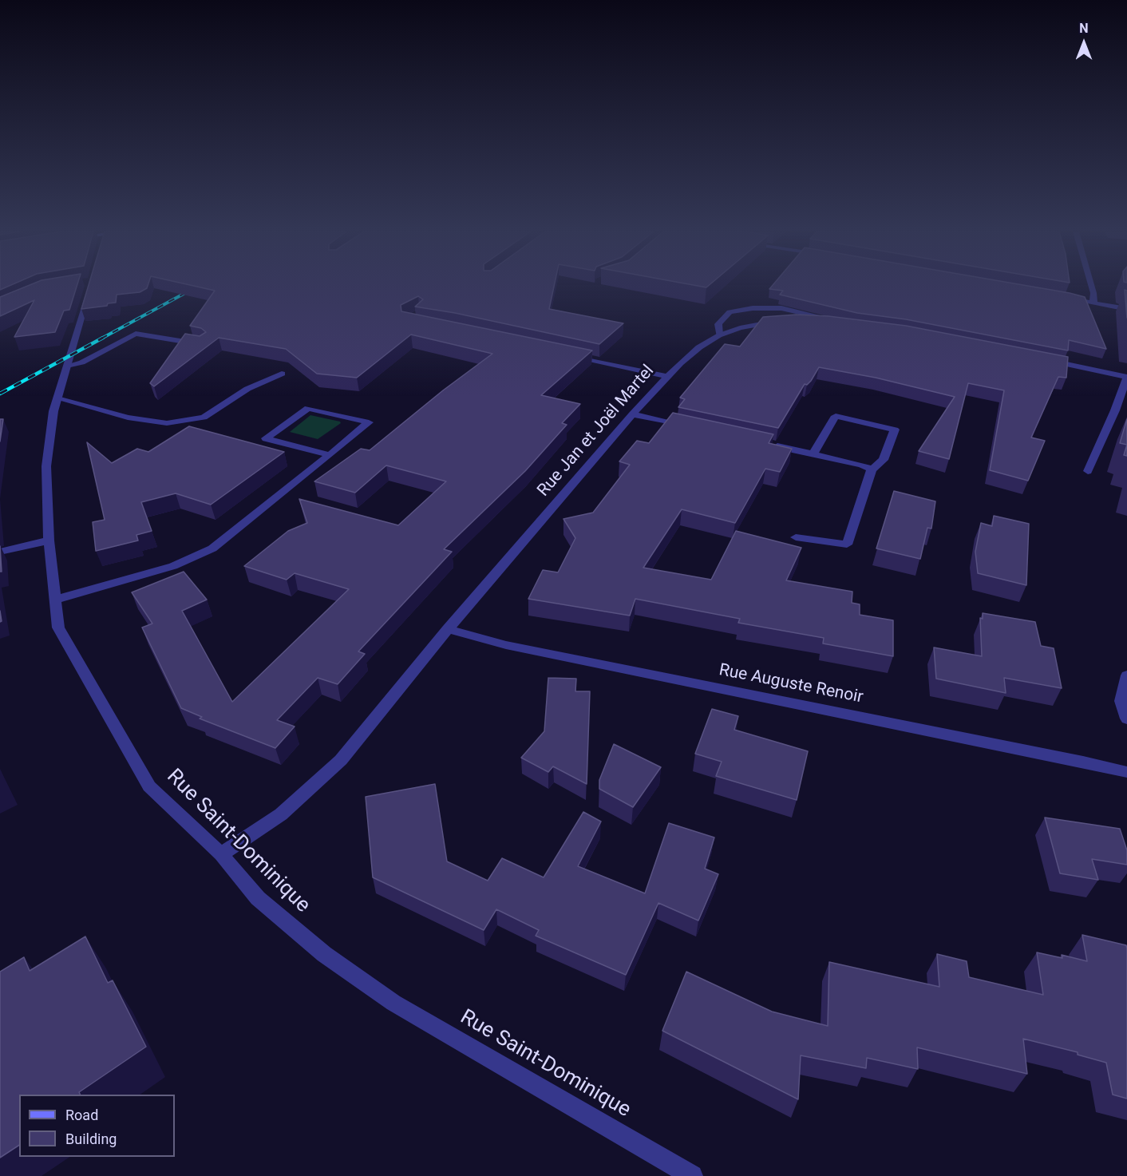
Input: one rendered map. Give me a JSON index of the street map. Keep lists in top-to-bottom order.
{
  "streets": {
    "street": ["Rue Jan et Joël Martel", "Rue Auguste Renoir", "Rue Saint-Dominique"]
  },
  "crossings": [
    ["Rue Jan et Joël Martel", "Rue Auguste Renoir"],
    ["Rue Jan et Joël Martel", "Rue Saint-Dominique"]
  ],
  "legend": ["Road", "Building"],
  "north": "top"
}
